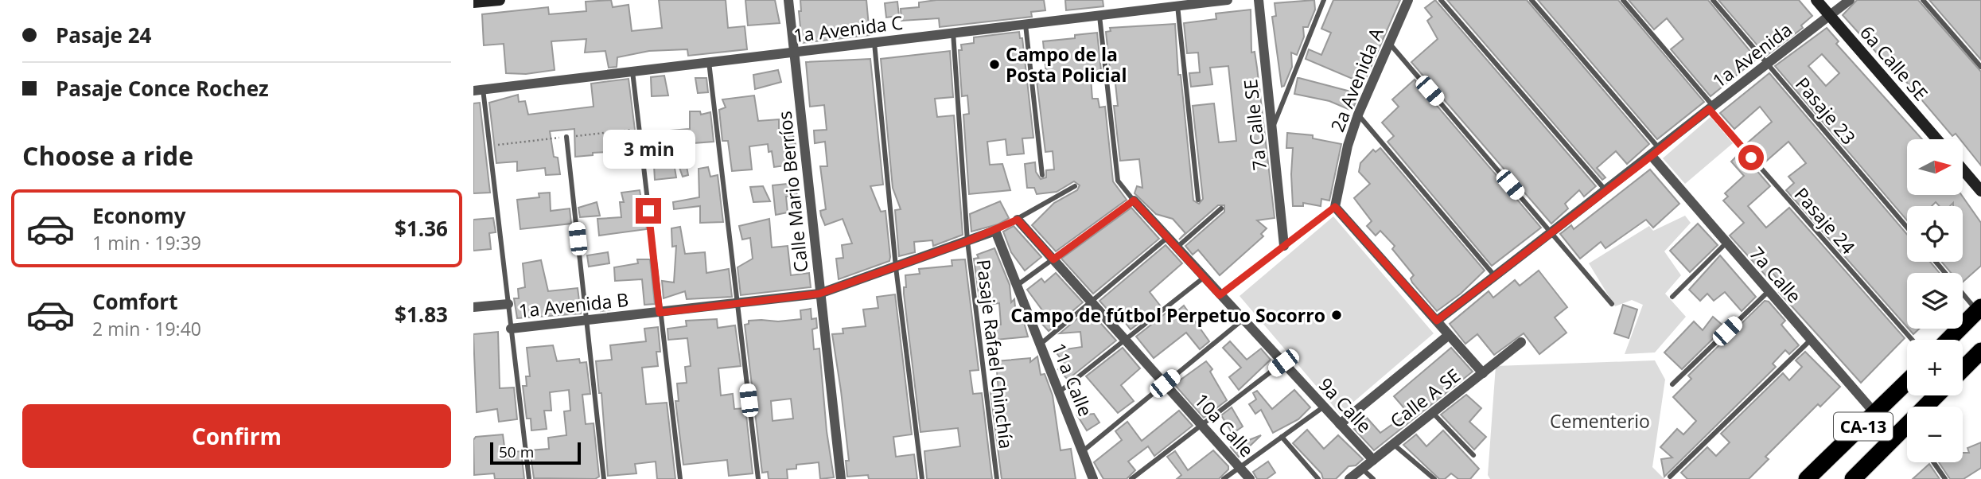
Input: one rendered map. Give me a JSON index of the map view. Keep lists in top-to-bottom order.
{
  "streets": {
    "highway": ["CA-13"],
    "street": [
      "1a Avenida C",
      "1a Avenida",
      "6a Calle SE",
      "2a Avenida A",
      "7a Calle SE",
      "Calle Mario Berríos",
      "7a Calle",
      "1a Avenida B",
      "11a Calle",
      "Calle A SE",
      "9a Calle",
      "10a Calle"
    ],
    "lane": ["Pasaje 23", "Pasaje 24", "Pasaje Rafael Chinchía"]
  },
  "crossings": [
    ["1a Avenida C", "Calle Mario Berríos"],
    ["1a Avenida C", "Pasaje Rafael Chinchía"],
    ["1a Avenida", "6a Calle SE"],
    ["1a Avenida", "Pasaje 23"],
    ["1a Avenida", "Pasaje 24"],
    ["1a Avenida", "7a Calle"],
    ["Calle Mario Berríos", "1a Avenida B"],
    ["7a Calle", "CA-13"],
    ["1a Avenida B", "Pasaje Rafael Chinchía"],
    ["1a Avenida B", "11a Calle"],
    ["Calle A SE", "9a Calle"]
  ],
  "parks": ["Cementerio"],
  "places": ["Campo de la Posta Policial", "Campo de fútbol Perpetuo Socorro"],
  "scale_bar": "50 m",
  "north": "right",
  "page": {
    "banner": ["Pasaje 24", "Pasaje Conce Rochez"],
    "heading": "Choose a ride",
    "bubble": "3 min",
    "map_buttons": ["+", "−"],
    "list": [
      {
        "name": "Economy",
        "note": "1 min · 19:39",
        "value": "$1.36"
      },
      {
        "name": "Comfort",
        "note": "2 min · 19:40",
        "value": "$1.83"
      }
    ],
    "buttons": "Confirm",
    "scale": "50 m"
  }
}
